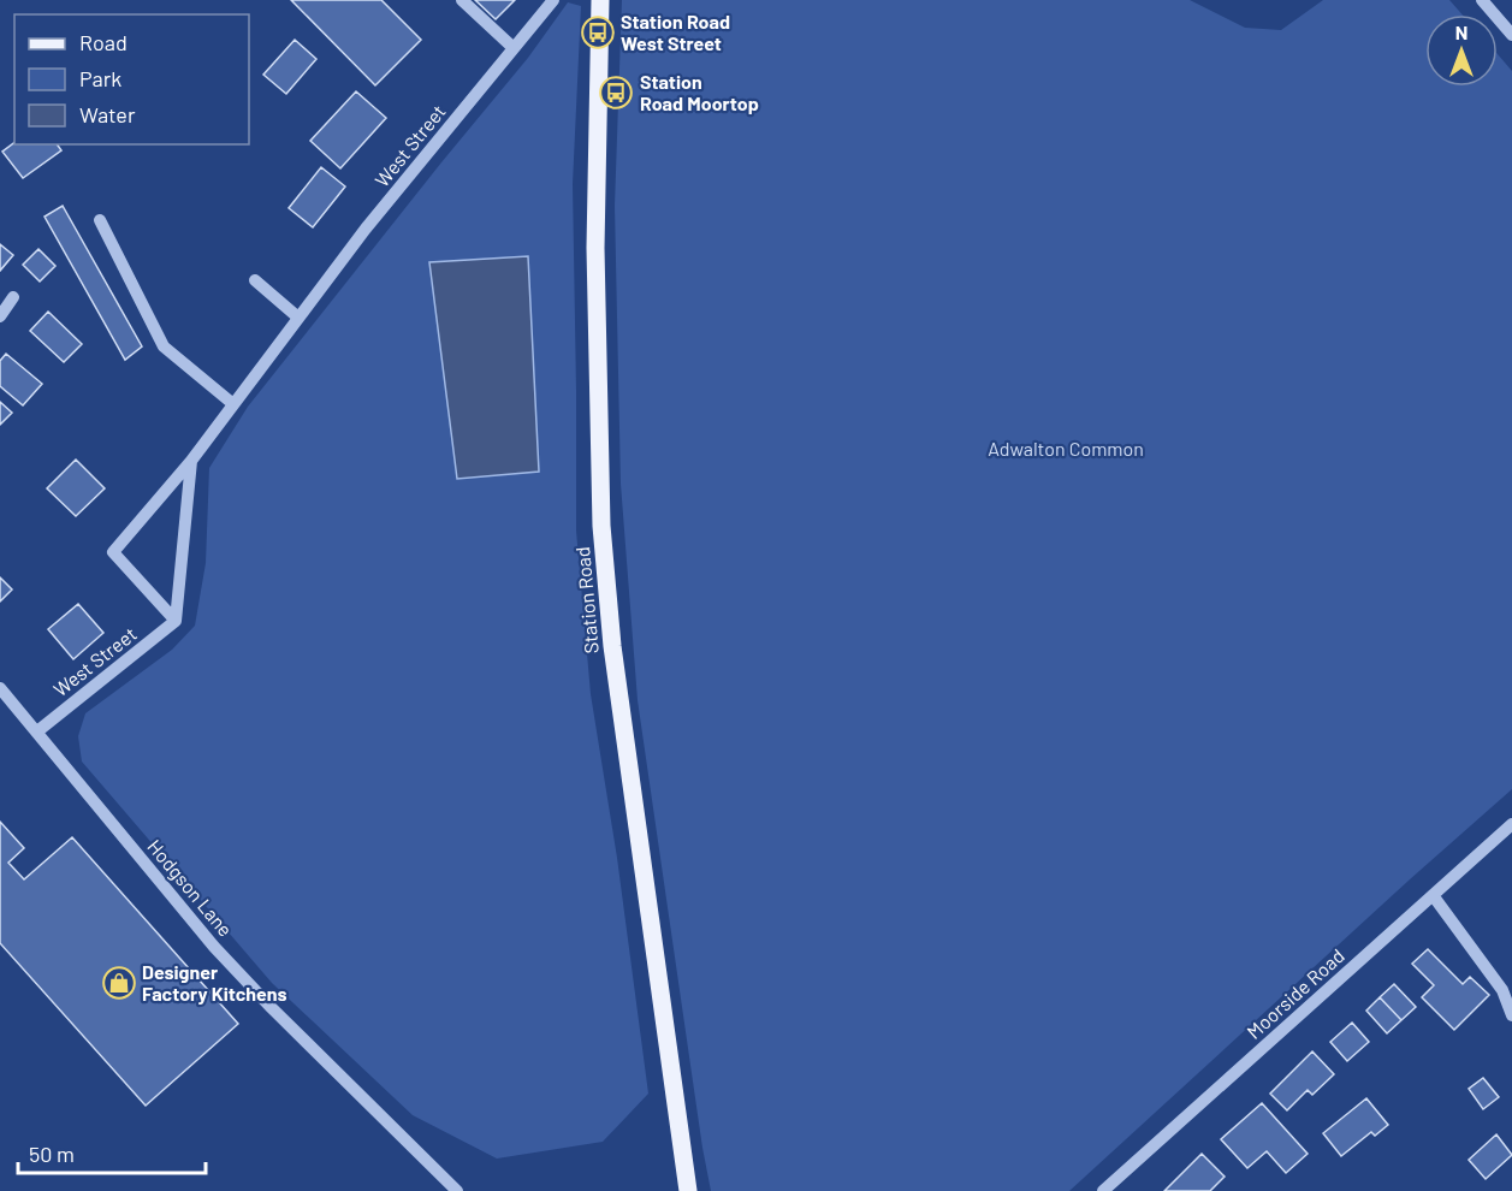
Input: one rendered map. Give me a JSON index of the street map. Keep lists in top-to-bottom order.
{
  "streets": {
    "main road": ["Station Road"],
    "street": ["West Street", "Hodgson Lane", "Moorside Road"]
  },
  "crossings": [
    ["West Street", "Hodgson Lane"]
  ],
  "parks": ["Adwalton Common"],
  "places": {
    "bus stop": ["Station Road West Street", "Station Road Moortop"],
    "shop": ["Designer Factory Kitchens"]
  },
  "legend": ["Road", "Park", "Water"],
  "scale_bar": "50 m",
  "north": "top"
}
